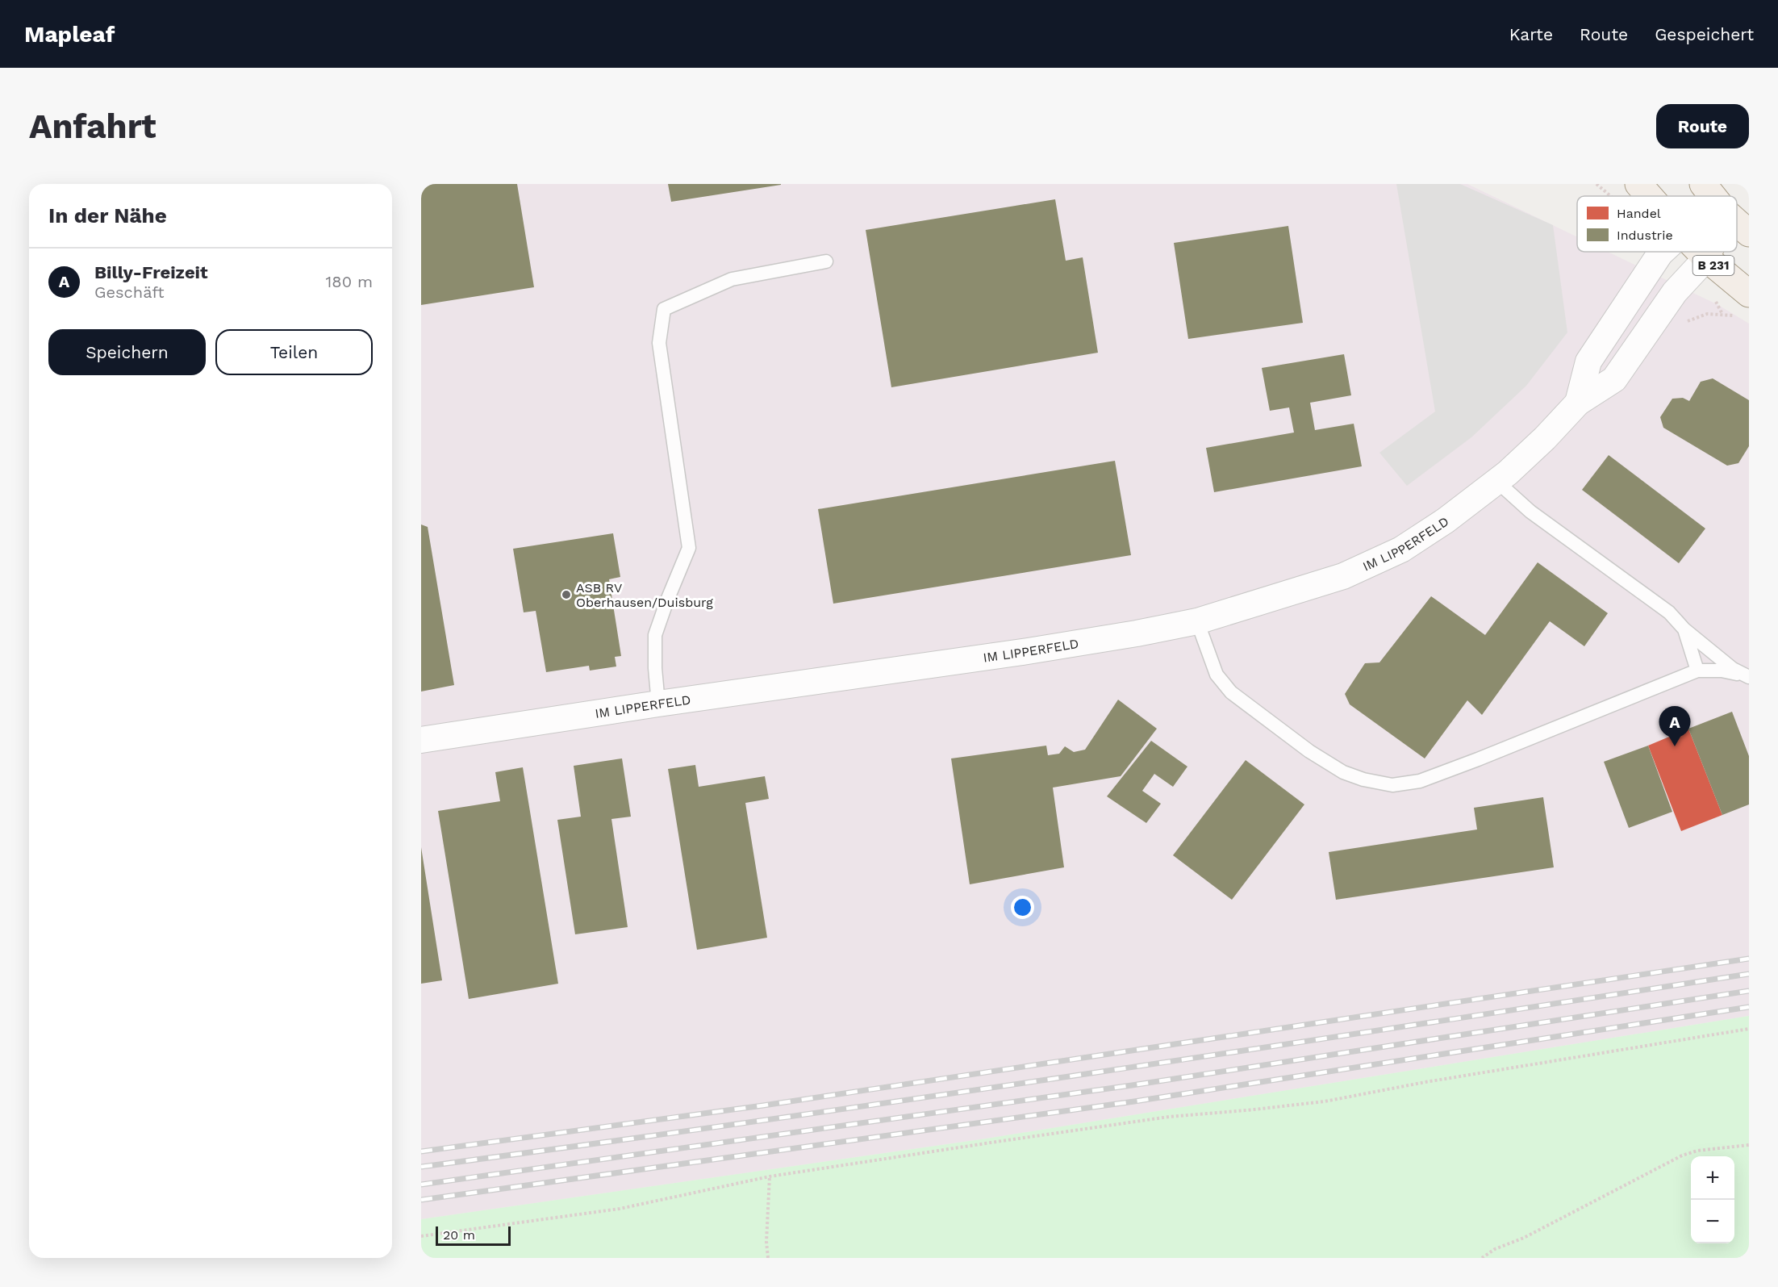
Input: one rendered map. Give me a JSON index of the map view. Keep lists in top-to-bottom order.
{
  "streets": {
    "main road": ["B 231"],
    "street": ["IM LIPPERFELD"]
  },
  "crossings": [
    ["B 231", "IM LIPPERFELD"]
  ],
  "places": ["ASB RV Oberhausen/Duisburg"],
  "legend": ["Handel", "Industrie"],
  "scale_bar": "20 m",
  "page": {
    "header": "Mapleaf",
    "nav": ["Karte", "Route", "Gespeichert"],
    "buttons": [
      "Route",
      ["Speichern", "Teilen"]
    ],
    "title": "Anfahrt",
    "heading": "In der Nähe",
    "list": [
      {
        "mark": "A",
        "name": "Billy-Freizeit",
        "note": "Geschäft",
        "value": "180 m"
      }
    ],
    "pins": "A",
    "map_buttons": ["+", "−"],
    "scale": "20 m"
  }
}
